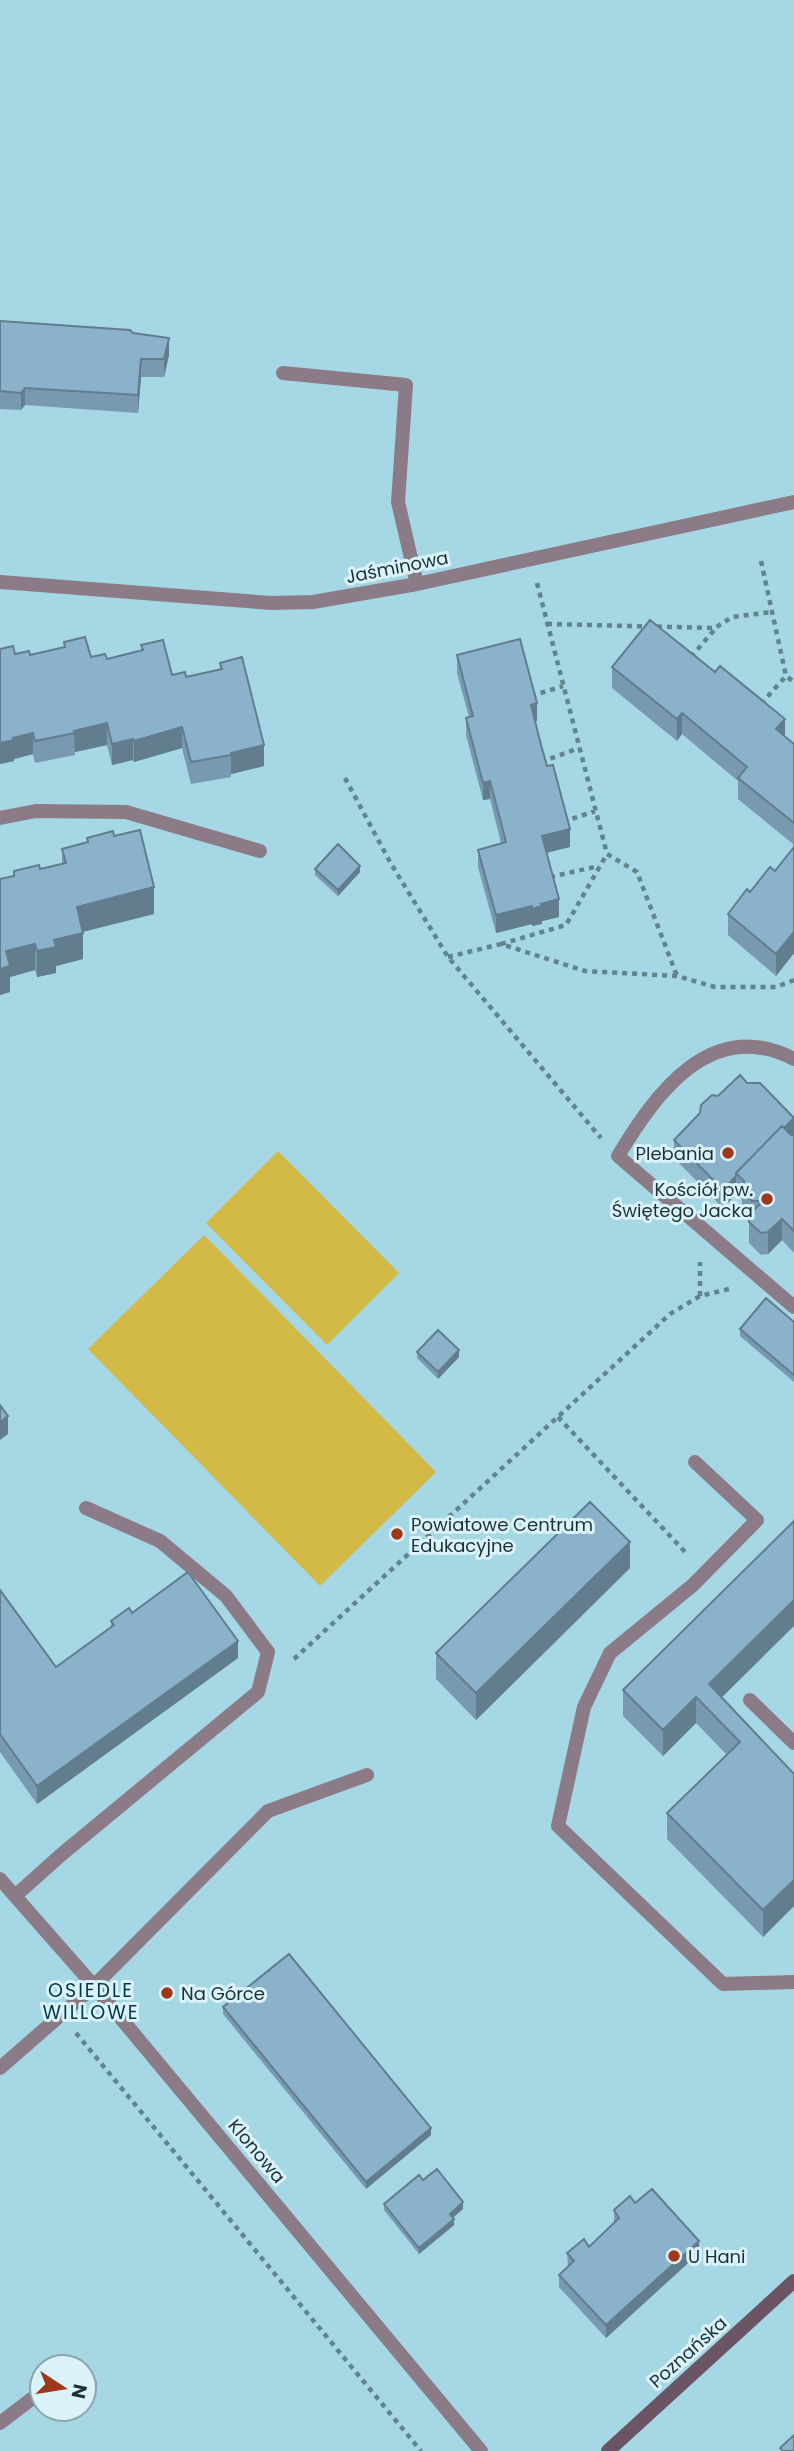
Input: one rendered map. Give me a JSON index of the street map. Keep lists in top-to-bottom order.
{
  "streets": {
    "street": ["Jaśminowa", "Klonowa", "Poznańska"]
  },
  "districts": ["OSIEDLE WILLOWE"],
  "places": [
    "Plebania",
    "Kościół pw. Świętego Jacka",
    "Powiatowe Centrum Edukacyjne",
    "Na Górce",
    "U Hani"
  ],
  "north": "right"
}
